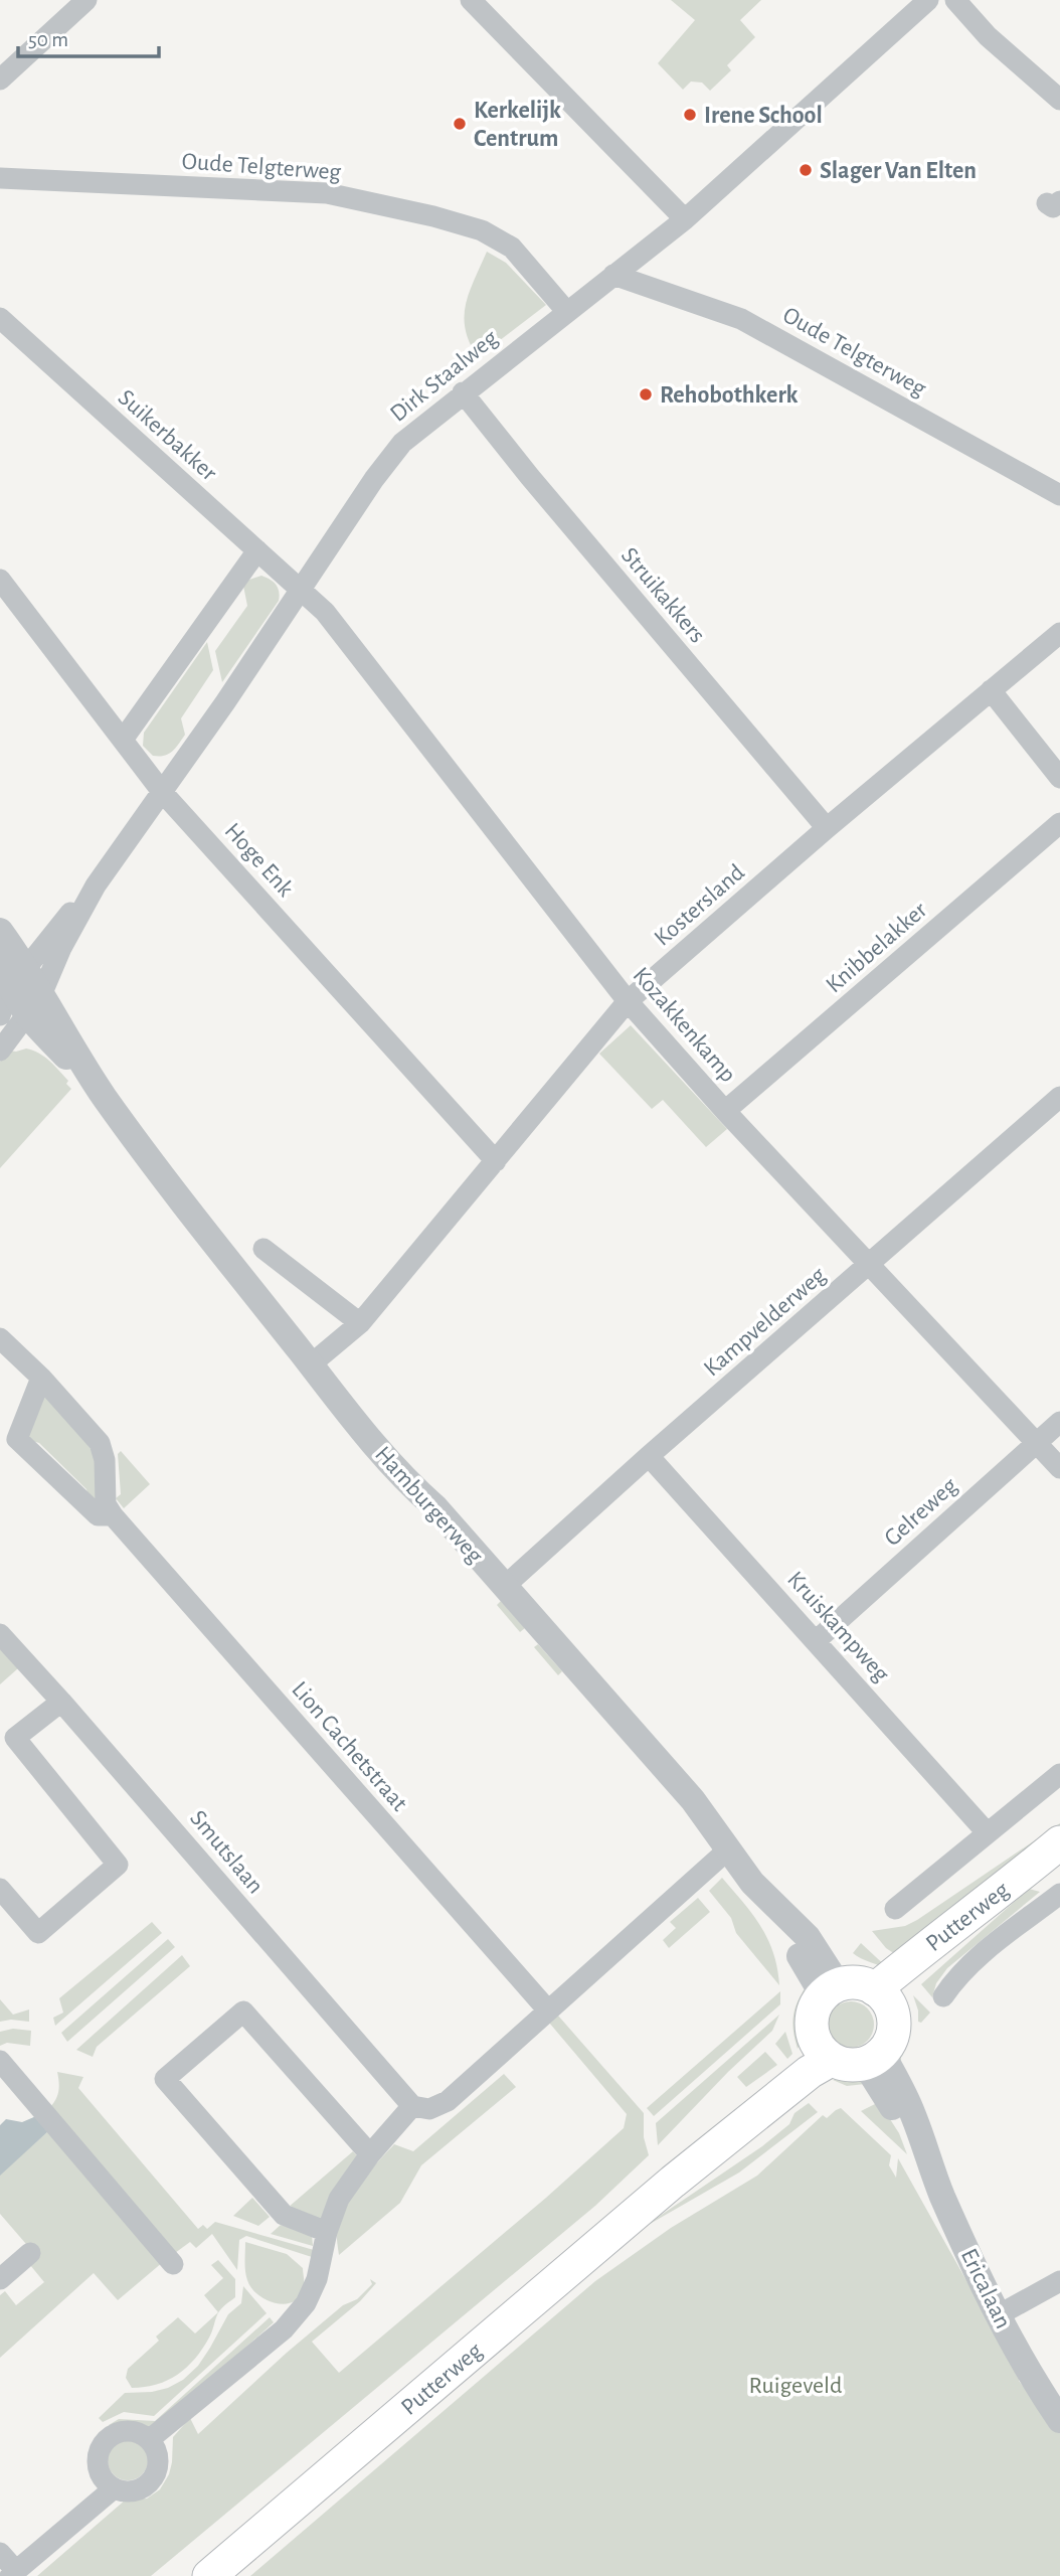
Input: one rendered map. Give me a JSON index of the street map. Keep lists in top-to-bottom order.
{
  "streets": {
    "main road": ["Putterweg"],
    "street": [
      "Oude Telgterweg",
      "Dirk Staalweg",
      "Suikerbakker",
      "Struikakkers",
      "Hoge Enk",
      "Kostersland",
      "Knibbelakker",
      "Kozakkenkamp",
      "Kampvelderweg",
      "Hamburgerweg",
      "Gelreweg",
      "Kruiskampweg",
      "Lion Cachetstraat",
      "Smutslaan",
      "Ericalaan"
    ]
  },
  "crossings": [
    ["Oude Telgterweg", "Dirk Staalweg"],
    ["Dirk Staalweg", "Suikerbakker"],
    ["Dirk Staalweg", "Struikakkers"],
    ["Dirk Staalweg", "Hoge Enk"],
    ["Dirk Staalweg", "Kozakkenkamp"],
    ["Dirk Staalweg", "Hamburgerweg"],
    ["Suikerbakker", "Kozakkenkamp"],
    ["Struikakkers", "Kostersland"],
    ["Hoge Enk", "Kostersland"],
    ["Kostersland", "Kozakkenkamp"],
    ["Kostersland", "Hamburgerweg"],
    ["Knibbelakker", "Kozakkenkamp"],
    ["Kozakkenkamp", "Kampvelderweg"],
    ["Kozakkenkamp", "Gelreweg"],
    ["Kampvelderweg", "Hamburgerweg"],
    ["Kampvelderweg", "Kruiskampweg"],
    ["Hamburgerweg", "Putterweg"],
    ["Hamburgerweg", "Ericalaan"],
    ["Gelreweg", "Kruiskampweg"],
    ["Putterweg", "Ericalaan"]
  ],
  "parks": ["Ruigeveld"],
  "places": [
    "Irene School",
    "Kerkelijk Centrum",
    "Slager Van Elten",
    "Rehobothkerk"
  ],
  "scale_bar": "50 m"
}
